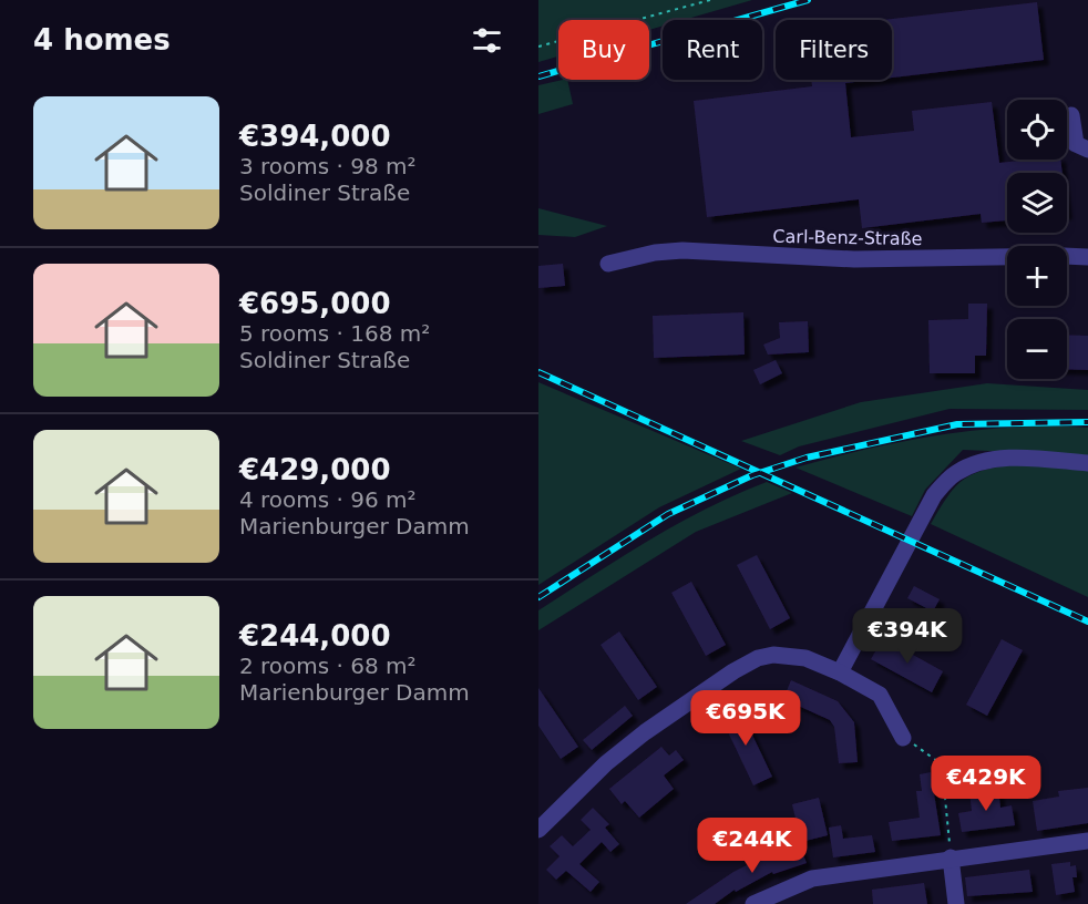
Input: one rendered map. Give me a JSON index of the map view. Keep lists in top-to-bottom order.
{
  "streets": {
    "street": ["Carl-Benz-Straße"]
  },
  "page": {
    "heading": "4 homes",
    "chip": ["Buy", "Rent", "Filters"],
    "list": [
      {
        "name": "€394,000",
        "note": "3 rooms · 98 m² · Soldiner Straße"
      },
      {
        "name": "€695,000",
        "note": "5 rooms · 168 m² · Soldiner Straße"
      },
      {
        "name": "€429,000",
        "note": "4 rooms · 96 m² · Marienburger Damm"
      },
      {
        "name": "€244,000",
        "note": "2 rooms · 68 m² · Marienburger Damm"
      }
    ],
    "map_buttons": ["+", "−"],
    "price": [
      "€394K",
      "€695K",
      "€429K",
      "€244K"
    ]
  }
}
